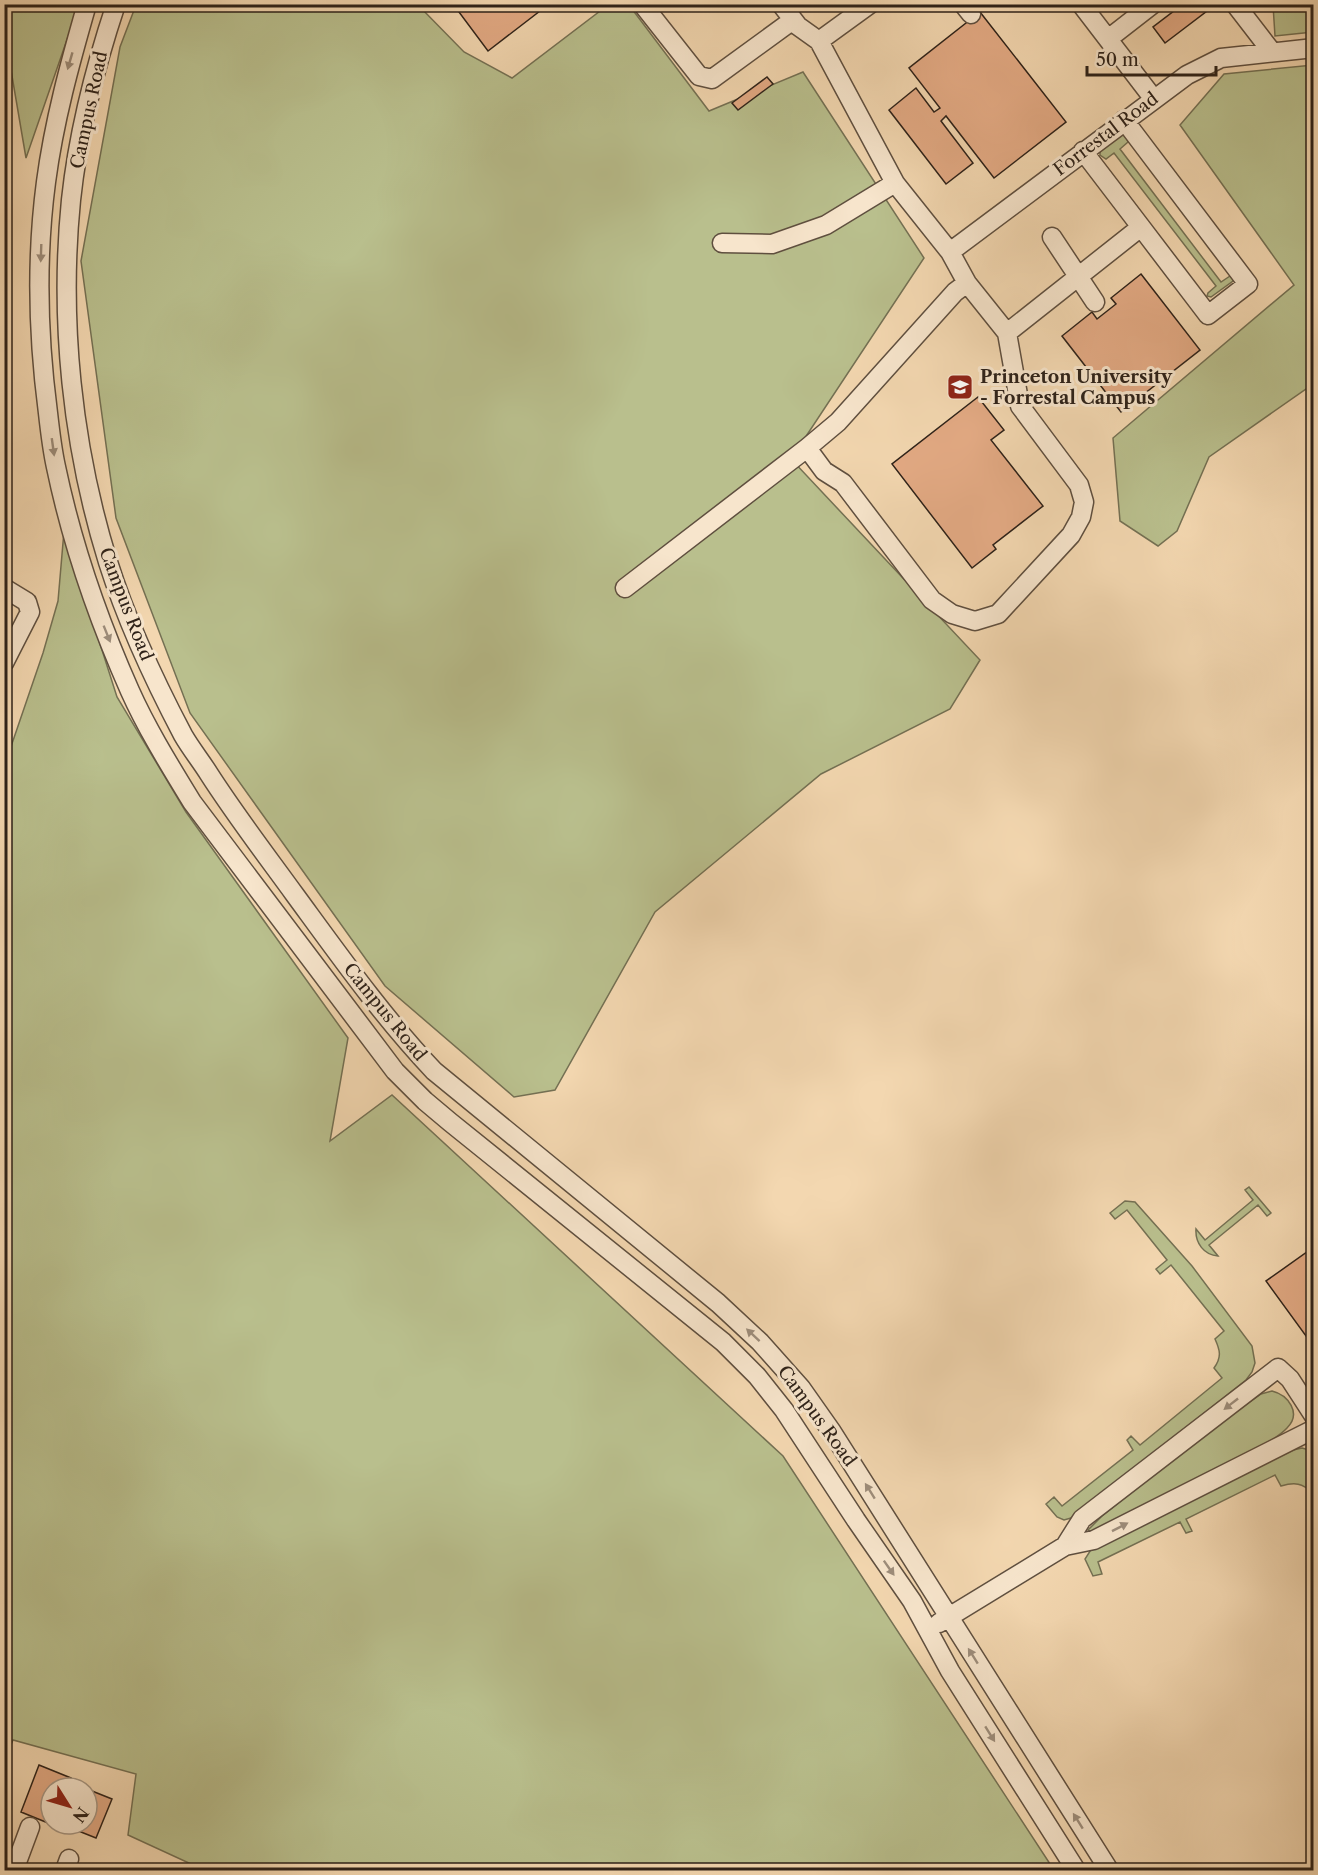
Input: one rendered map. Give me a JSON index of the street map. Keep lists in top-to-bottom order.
{
  "streets": {
    "street": ["Campus Road", "Forrestal Road"]
  },
  "places": {
    "school or university": ["Princeton University - Forrestal Campus"]
  },
  "scale_bar": "50 m",
  "north": "bottom right"
}
